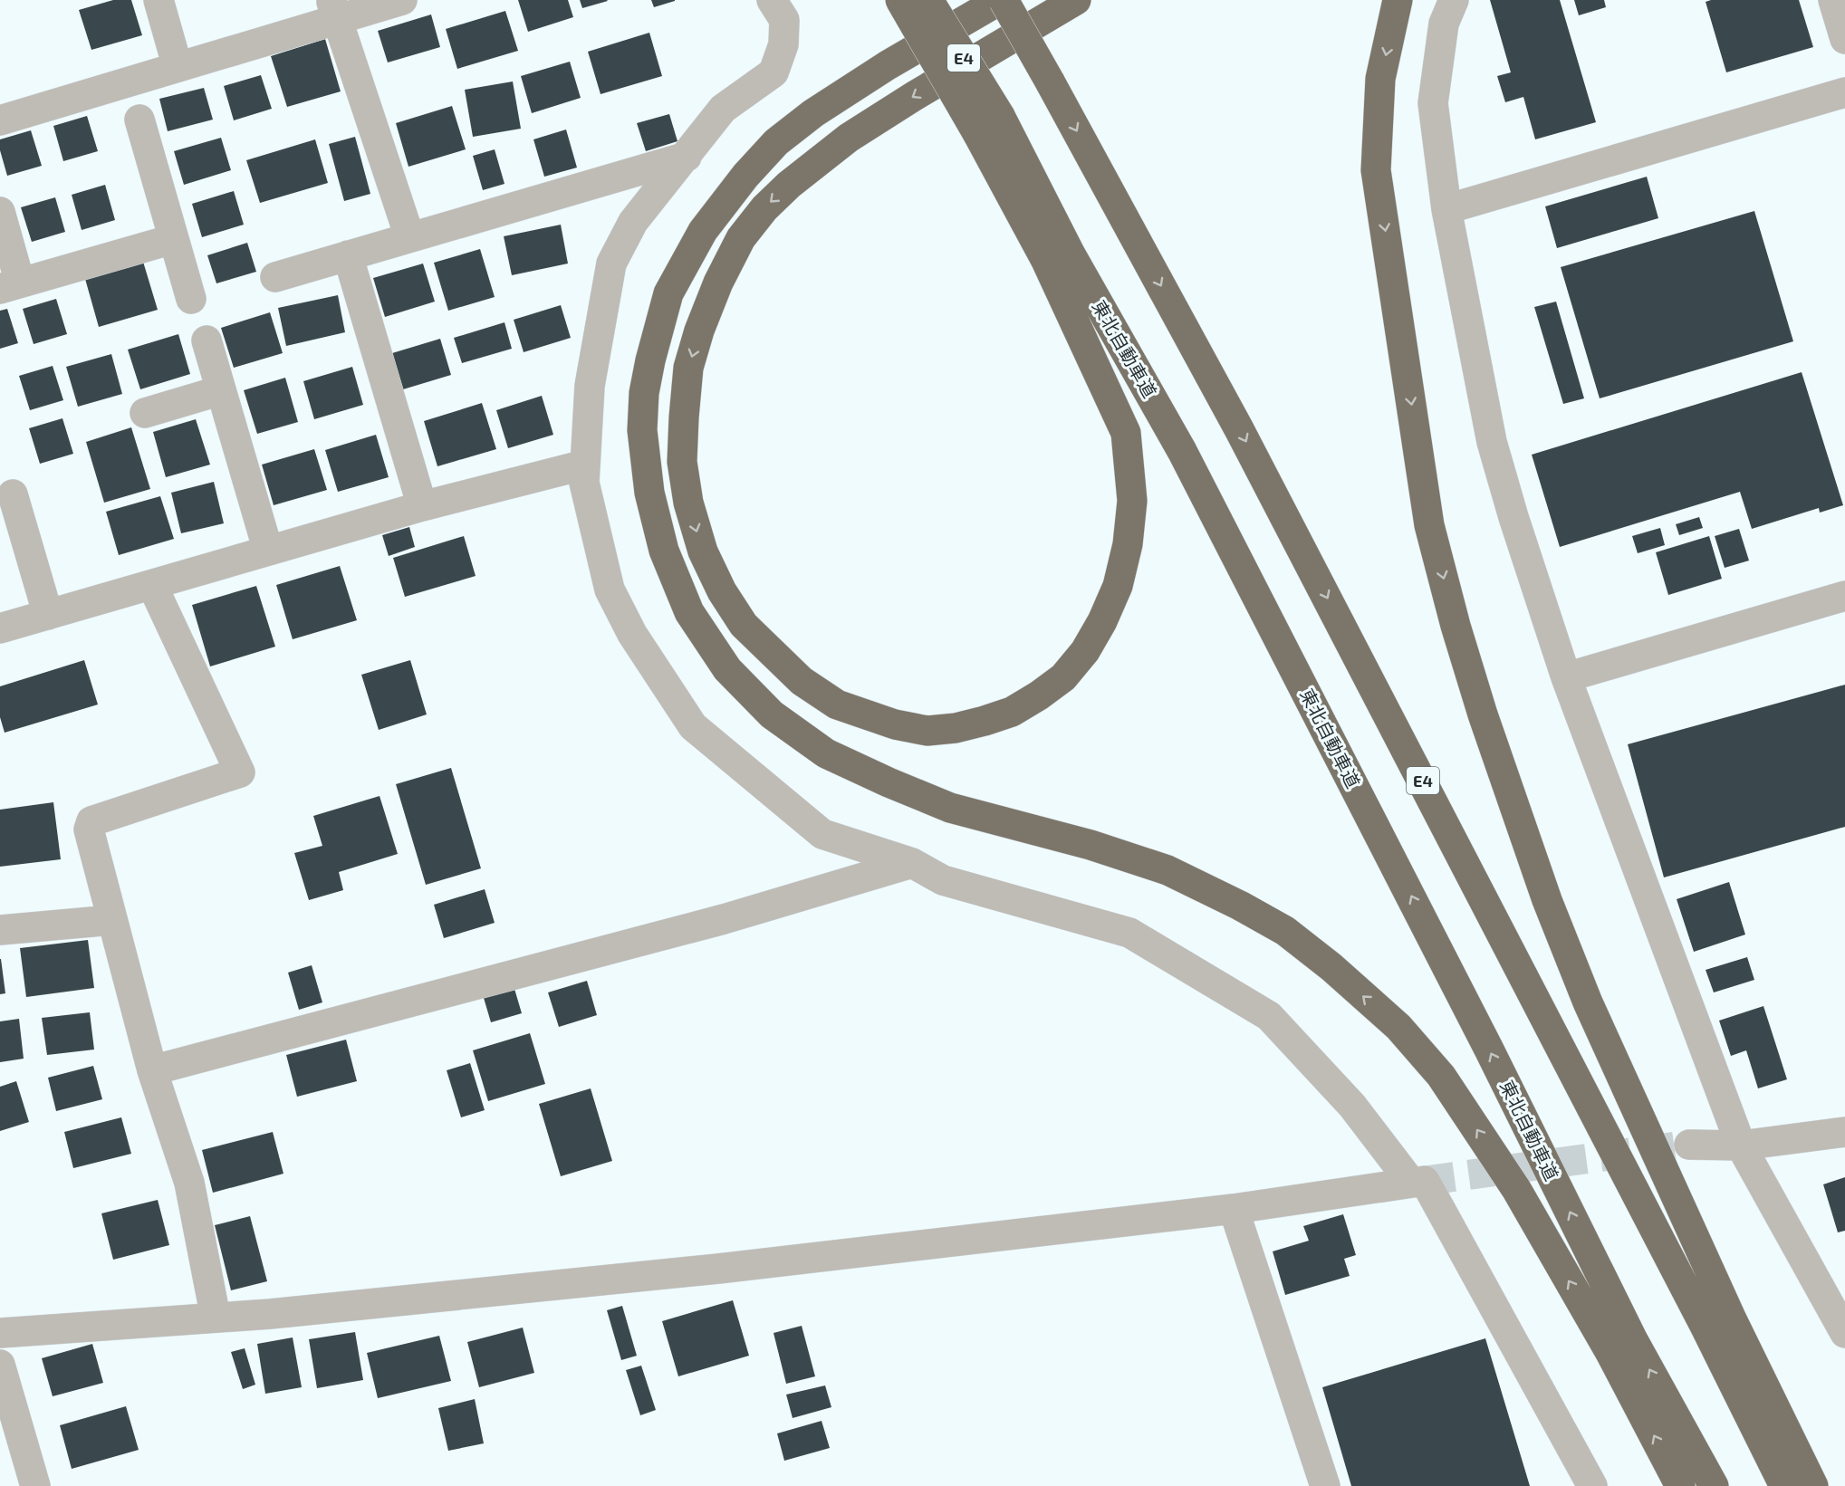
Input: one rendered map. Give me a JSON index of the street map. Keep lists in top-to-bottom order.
{
  "streets": {
    "highway": ["E4", "東北自動車道"]
  }
}
